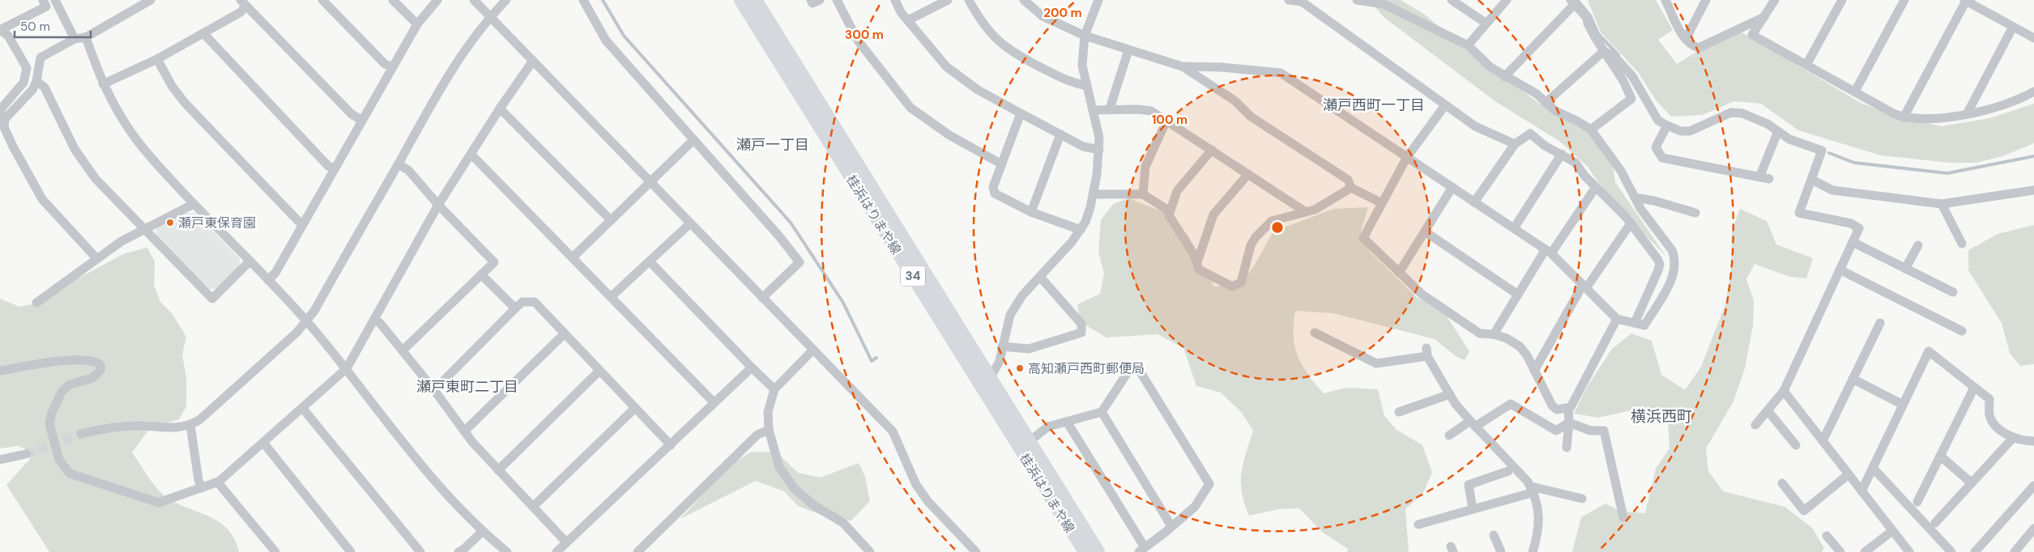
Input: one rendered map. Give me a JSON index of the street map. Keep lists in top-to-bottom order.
{
  "streets": {
    "main road": ["桂浜はりまや線", "34"]
  },
  "districts": [
    "瀬戸西町一丁目",
    "瀬戸一丁目",
    "瀬戸東町二丁目",
    "横浜西町"
  ],
  "places": ["瀬戸東保育園", "高知瀬戸西町郵便局"],
  "scale_bar": "50 m",
  "rings": ["200 m", "300 m", "100 m"]
}
